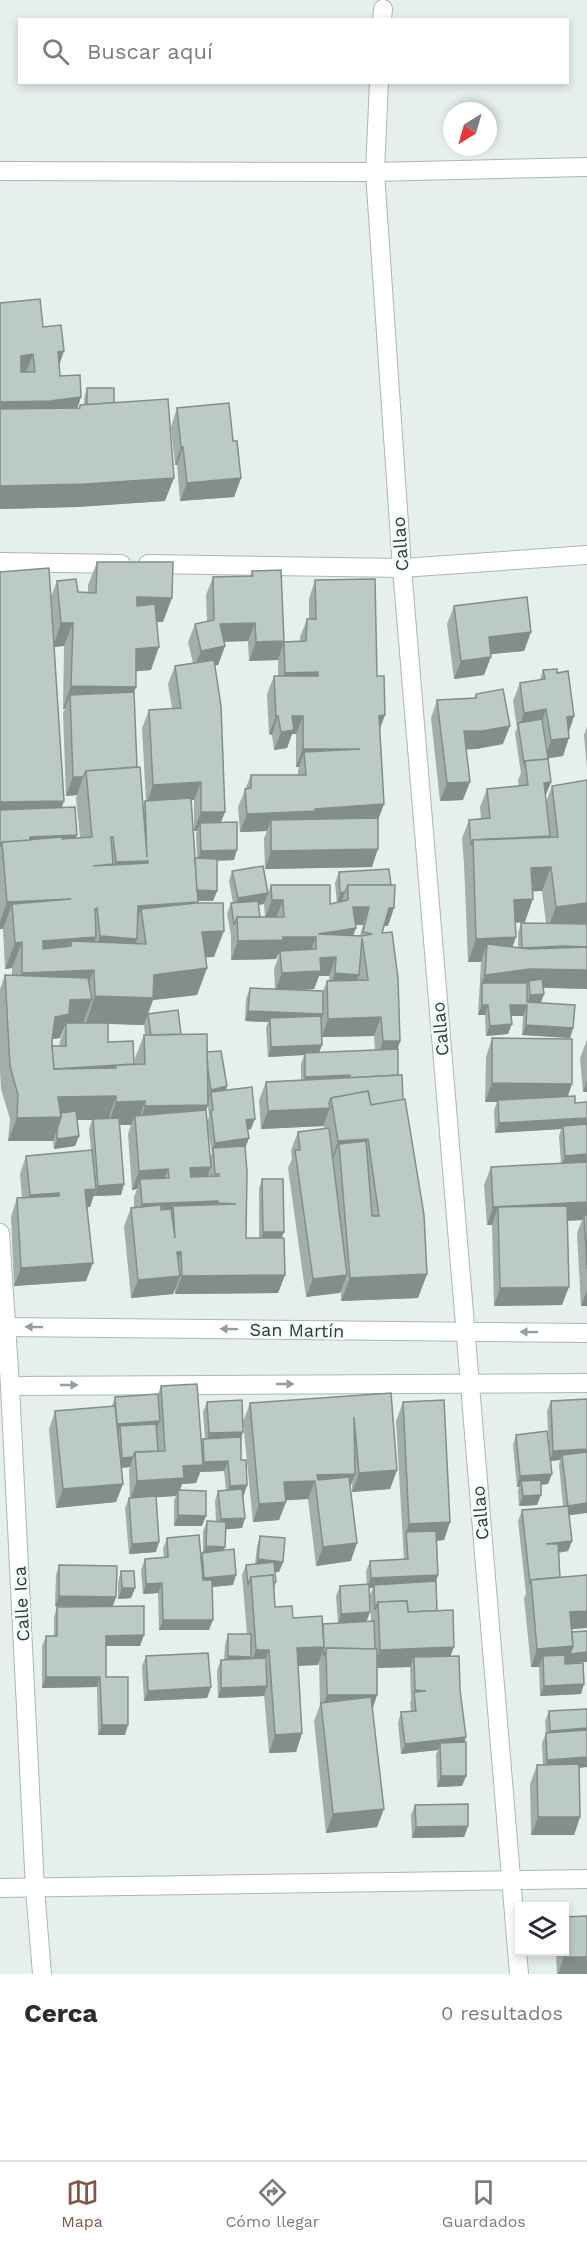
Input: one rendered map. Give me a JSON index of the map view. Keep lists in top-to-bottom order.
{
  "streets": {
    "street": ["Callao", "San Martín", "Calle Ica"]
  },
  "crossings": [
    ["Callao", "San Martín"],
    ["San Martín", "Calle Ica"]
  ],
  "north": "bottom left",
  "page": {
    "search": "Buscar aquí",
    "heading": ["Cerca", "0 resultados"],
    "nav": ["Mapa", "Cómo llegar", "Guardados"]
  }
}
